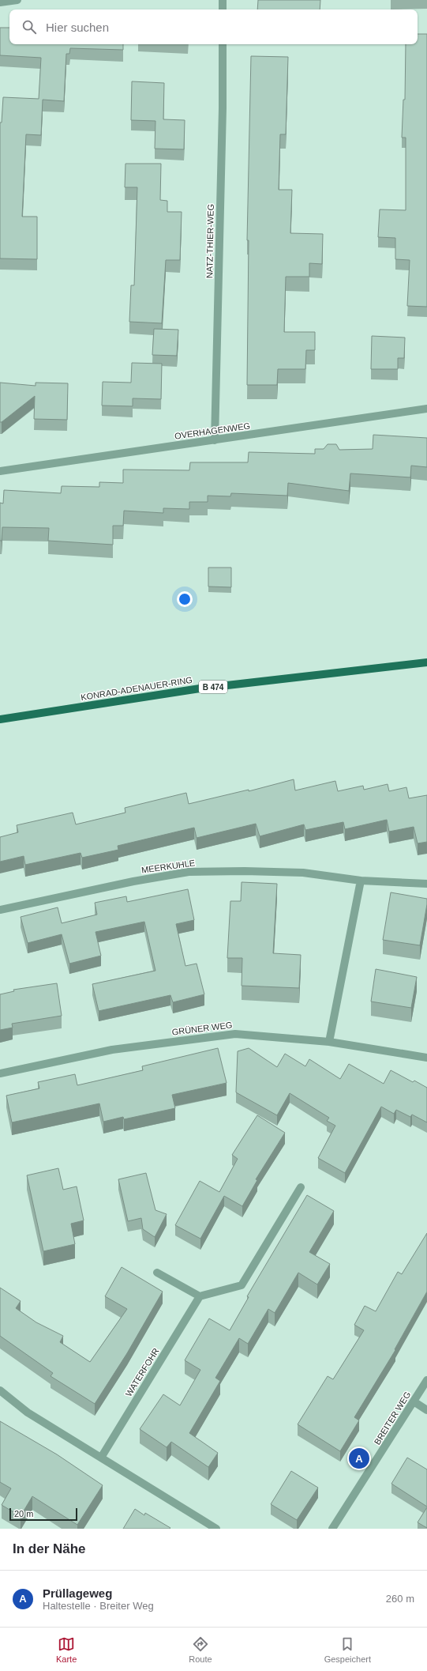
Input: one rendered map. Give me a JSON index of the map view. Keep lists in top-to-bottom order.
{
  "streets": {
    "main road": ["B 474", "KONRAD-ADENAUER-RING"],
    "street": [
      "NATZ-THIER-WEG",
      "OVERHAGENWEG",
      "MEERKUHLE",
      "GRÜNER WEG",
      "WATERFOHR",
      "BREITER WEG"
    ]
  },
  "crossings": [
    ["NATZ-THIER-WEG", "OVERHAGENWEG"]
  ],
  "scale_bar": "20 m",
  "page": {
    "search": "Hier suchen",
    "pins": "A",
    "scale": "20 m",
    "heading": "In der Nähe",
    "list": [
      {
        "mark": "A",
        "name": "Prüllageweg",
        "note": "Haltestelle · Breiter Weg",
        "value": "260 m"
      }
    ],
    "nav": ["Karte", "Route", "Gespeichert"]
  }
}
